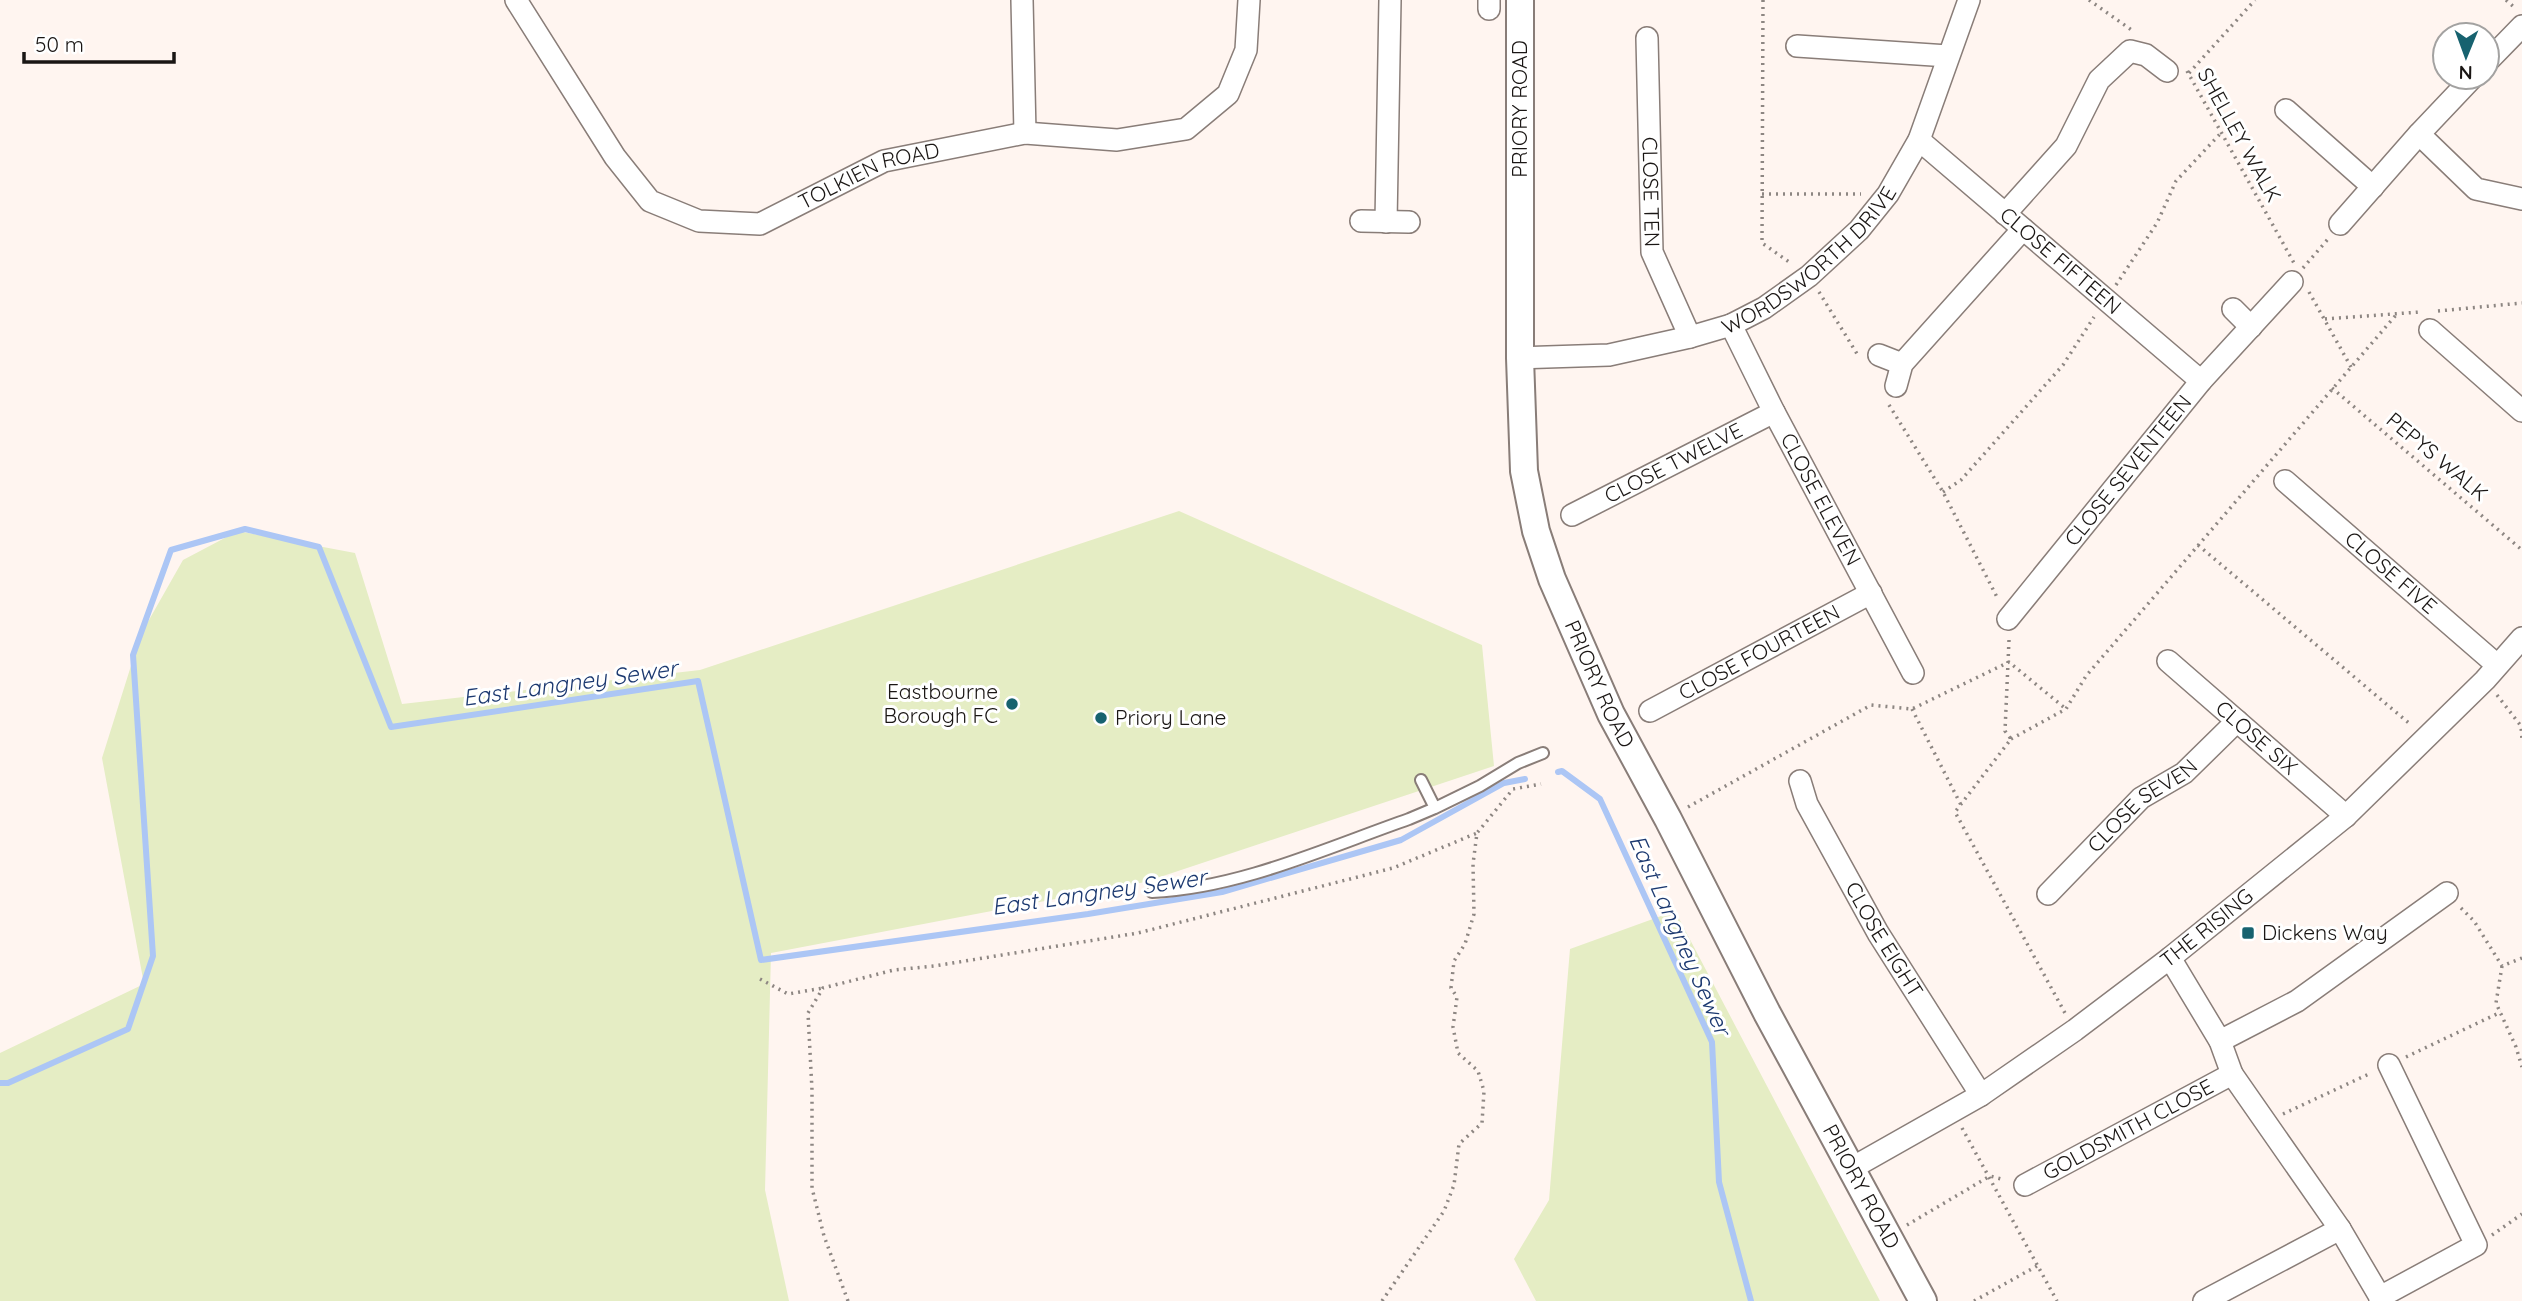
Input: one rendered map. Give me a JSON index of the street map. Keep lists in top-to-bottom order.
{
  "streets": {
    "street": [
      "PRIORY ROAD",
      "TOLKIEN ROAD",
      "CLOSE TEN",
      "WORDSWORTH DRIVE",
      "CLOSE FIFTEEN",
      "CLOSE TWELVE",
      "CLOSE SEVENTEEN",
      "CLOSE ELEVEN",
      "CLOSE FIVE",
      "CLOSE FOURTEEN",
      "CLOSE SIX",
      "CLOSE SEVEN",
      "THE RISING",
      "CLOSE EIGHT",
      "GOLDSMITH CLOSE"
    ],
    "path": ["SHELLEY WALK", "PEPYS WALK"]
  },
  "crossings": [
    ["PRIORY ROAD", "WORDSWORTH DRIVE"],
    ["PRIORY ROAD", "THE RISING"],
    ["SHELLEY WALK", "CLOSE SEVENTEEN"],
    ["CLOSE TEN", "WORDSWORTH DRIVE"],
    ["WORDSWORTH DRIVE", "CLOSE FIFTEEN"],
    ["WORDSWORTH DRIVE", "CLOSE ELEVEN"],
    ["CLOSE FIFTEEN", "CLOSE SEVENTEEN"],
    ["CLOSE TWELVE", "CLOSE ELEVEN"],
    ["CLOSE ELEVEN", "CLOSE FOURTEEN"],
    ["CLOSE FIVE", "THE RISING"],
    ["CLOSE SIX", "CLOSE SEVEN"],
    ["CLOSE SIX", "THE RISING"],
    ["THE RISING", "CLOSE EIGHT"]
  ],
  "water": ["East Langney Sewer"],
  "places": {
    "other": ["Eastbourne Borough FC", "Priory Lane"],
    "transit": ["Dickens Way"]
  },
  "scale_bar": "50 m",
  "north": "bottom"
}
